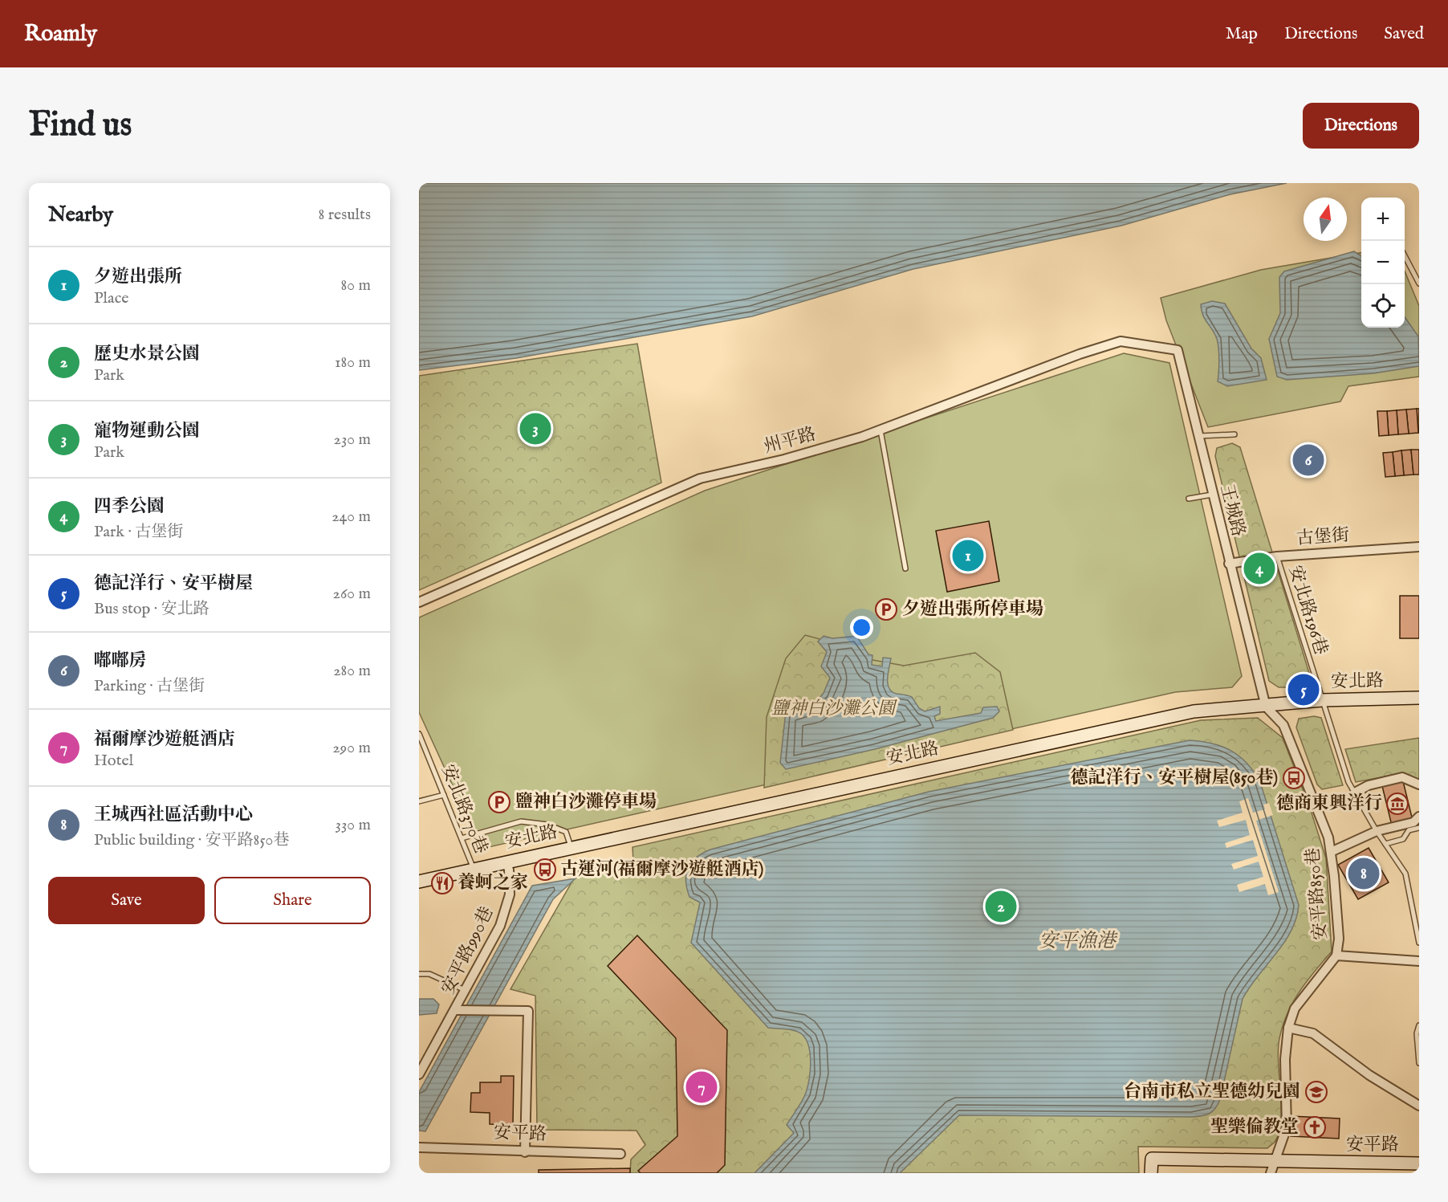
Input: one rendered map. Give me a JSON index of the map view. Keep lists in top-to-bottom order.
{
  "streets": {
    "street": [
      "州平路",
      "王城路",
      "古堡街",
      "安北路",
      "安平路850巷",
      "安平路990巷",
      "安平路"
    ],
    "lane": ["安北路196巷", "安北路370巷"]
  },
  "crossings": [
    ["州平路", "王城路"],
    ["王城路", "古堡街"],
    ["王城路", "安北路"],
    ["王城路", "安平路850巷"],
    ["古堡街", "安北路196巷"],
    ["安北路196巷", "安北路"],
    ["安北路", "安北路370巷"],
    ["安北路", "安平路850巷"],
    ["安北路", "安平路990巷"],
    ["安平路850巷", "安平路"]
  ],
  "water": ["安平漁港"],
  "parks": ["鹽神白沙灘公園"],
  "places": {
    "parking": ["夕遊出張所停車場", "鹽神白沙灘停車場"],
    "bus stop": ["德記洋行、安平樹屋(850巷)", "古運河(福爾摩沙遊艇酒店)"],
    "museum": ["德商東興洋行"],
    "restaurant": ["養蚵之家"],
    "school or university": ["台南市私立聖德幼兒園"],
    "church": ["聖樂倫教堂"]
  },
  "north": "top",
  "page": {
    "header": "Roamly",
    "nav": ["Map", "Directions", "Saved"],
    "buttons": [
      "Directions",
      ["Save", "Share"]
    ],
    "title": "Find us",
    "heading": ["Nearby", "8 results"],
    "map_buttons": ["+", "−"],
    "list": [
      {
        "mark": "1",
        "name": "夕遊出張所",
        "note": "Place",
        "value": "80 m"
      },
      {
        "mark": "2",
        "name": "歷史水景公園",
        "note": "Park",
        "value": "180 m"
      },
      {
        "mark": "3",
        "name": "寵物運動公園",
        "note": "Park",
        "value": "230 m"
      },
      {
        "mark": "4",
        "name": "四季公園",
        "note": "Park · 古堡街",
        "value": "240 m"
      },
      {
        "mark": "5",
        "name": "德記洋行、安平樹屋",
        "note": "Bus stop · 安北路",
        "value": "260 m"
      },
      {
        "mark": "6",
        "name": "嘟嘟房",
        "note": "Parking · 古堡街",
        "value": "280 m"
      },
      {
        "mark": "7",
        "name": "福爾摩沙遊艇酒店",
        "note": "Hotel",
        "value": "290 m"
      },
      {
        "mark": "8",
        "name": "王城西社區活動中心",
        "note": "Public building · 安平路850巷",
        "value": "330 m"
      }
    ],
    "pins": [
      "3",
      "6",
      "1",
      "4",
      "5",
      "8",
      "2",
      "7"
    ]
  }
}
